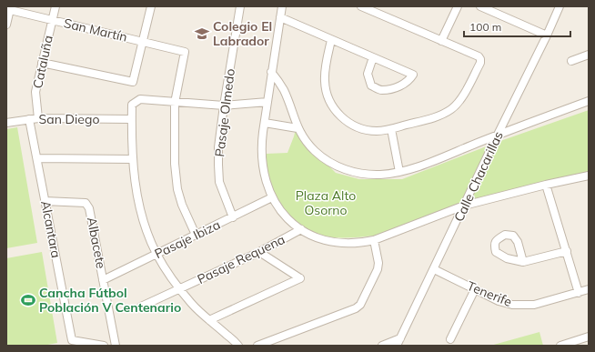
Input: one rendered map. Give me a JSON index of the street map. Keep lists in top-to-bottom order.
{
  "streets": {
    "street": [
      "San Martín",
      "Cataluña",
      "Pasaje Olmedo",
      "San Diego",
      "Calle Chacarillas",
      "Alcantara",
      "Pasaje Ibiza",
      "Albacete",
      "Pasaje Requena",
      "Tenerife"
    ]
  },
  "crossings": [
    ["San Martín", "Cataluña"],
    ["Cataluña", "San Diego"],
    ["Pasaje Olmedo", "Pasaje Ibiza"],
    ["San Diego", "Alcantara"],
    ["Calle Chacarillas", "Tenerife"],
    ["Alcantara", "Albacete"],
    ["Pasaje Ibiza", "Albacete"]
  ],
  "parks": ["Plaza Alto Osorno"],
  "places": {
    "school or university": ["Colegio El Labrador"],
    "sports": ["Cancha Fútbol Población V Centenario"]
  },
  "scale_bar": "100 m"
}
